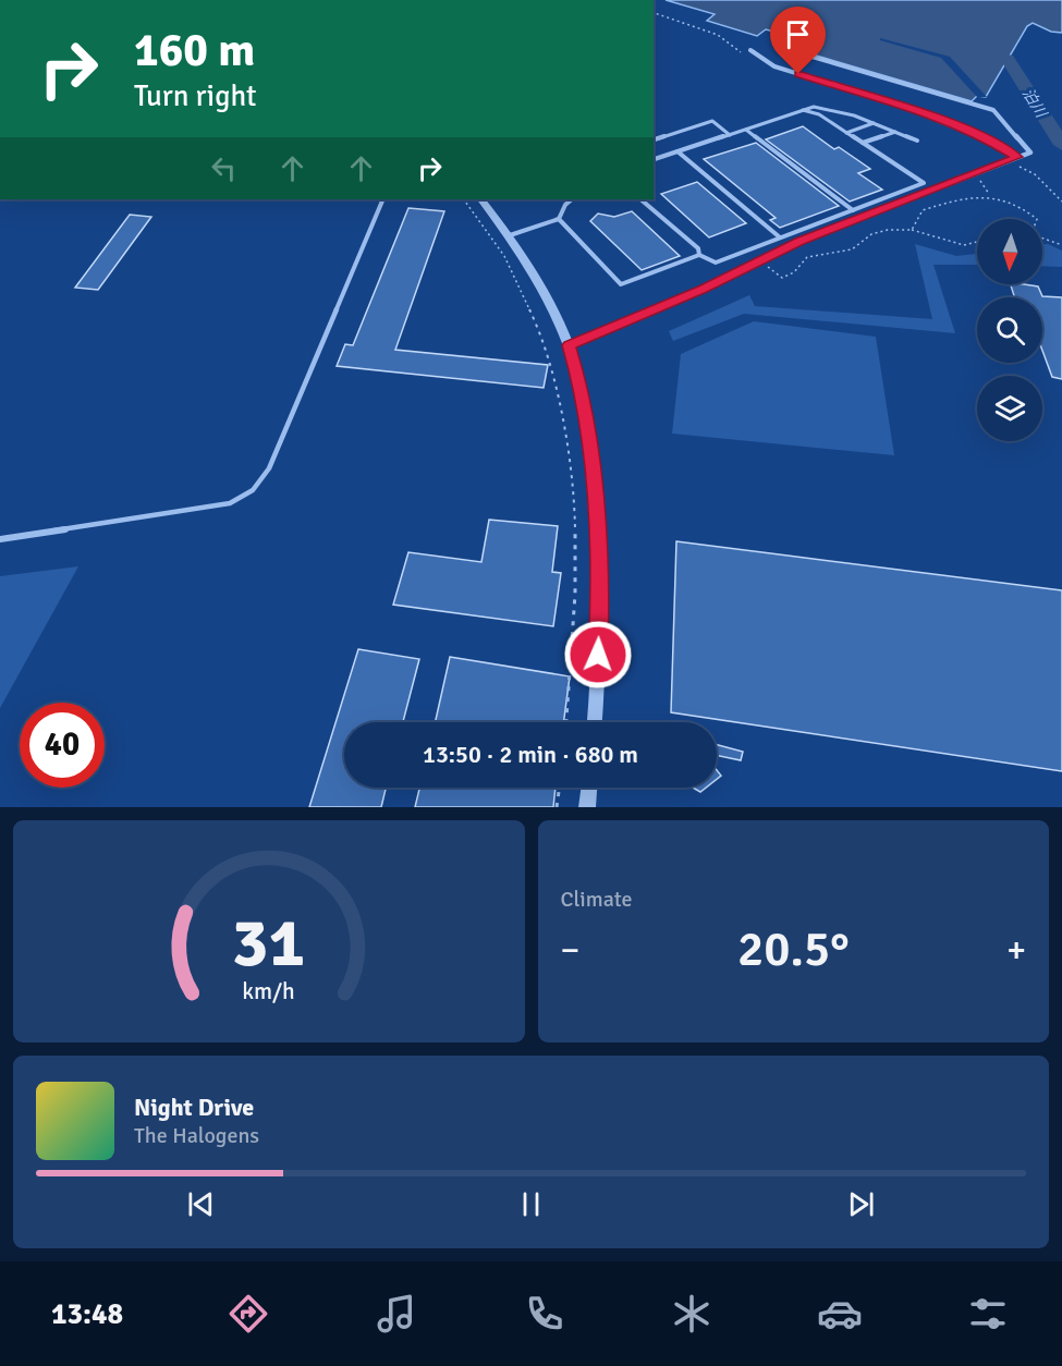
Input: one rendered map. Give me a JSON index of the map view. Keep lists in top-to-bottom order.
{
  "water": ["泊川"],
  "north": "bottom",
  "page": {
    "turn": ["160 m", "Turn right"],
    "limit": "40",
    "trip": "13:50 · 2 min · 680 m",
    "tile": "Climate",
    "heat": ["−", "20.5°", "+"],
    "song": ["Night Drive", "The Halogens"],
    "tabs": "13:48",
    "gauge": ["31", "km/h"]
  }
}
